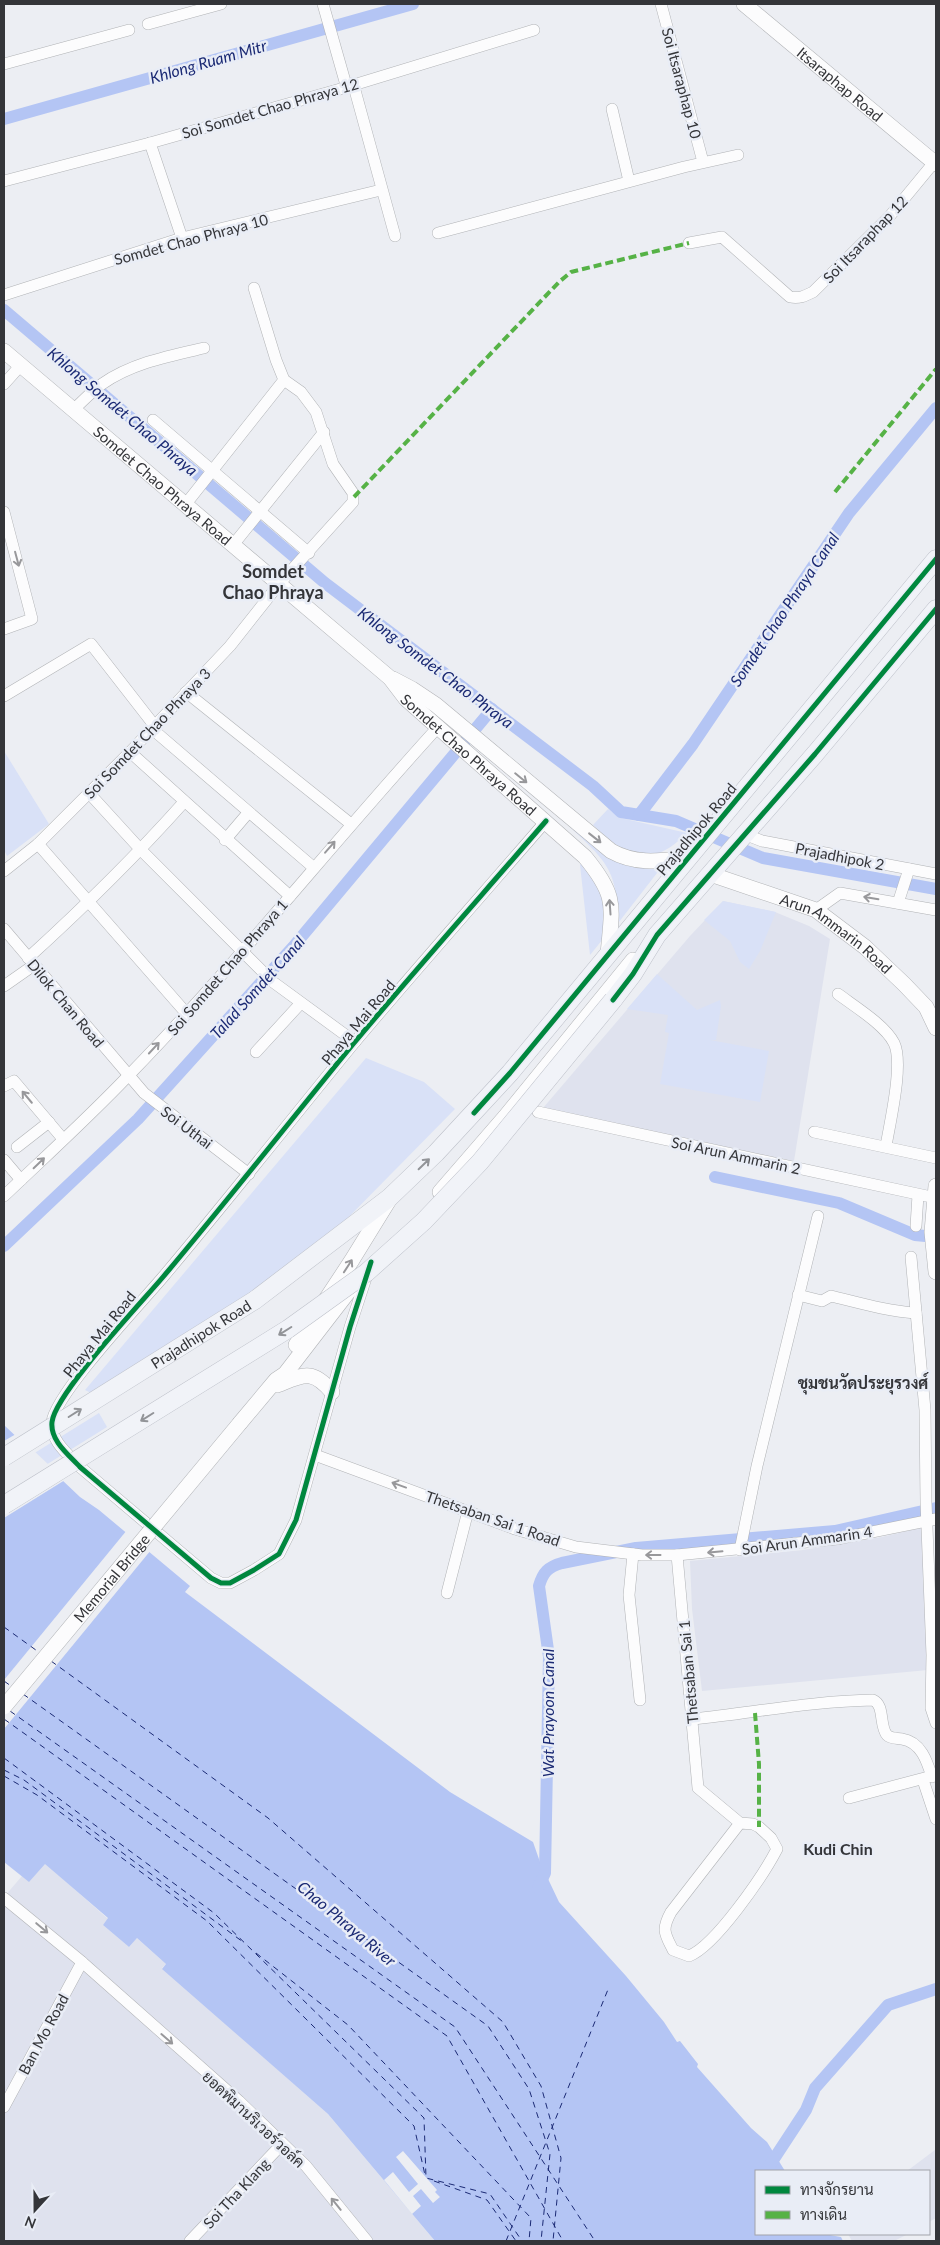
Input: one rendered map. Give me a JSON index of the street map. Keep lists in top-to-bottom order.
{
  "streets": {
    "main road": [
      "Itsaraphap Road",
      "Somdet Chao Phraya Road",
      "Prajadhipok Road",
      "Arun Ammarin Road",
      "Memorial Bridge"
    ],
    "street": [
      "Soi Itsaraphap 10",
      "Soi Somdet Chao Phraya 12",
      "Somdet Chao Phraya 10",
      "Soi Itsaraphap 12",
      "Soi Somdet Chao Phraya 3",
      "Prajadhipok 2",
      "Soi Somdet Chao Phraya 1",
      "Dilok Chan Road",
      "Phaya Mai Road",
      "Soi Uthai",
      "Soi Arun Ammarin 2",
      "Thetsaban Sai 1 Road",
      "Soi Arun Ammarin 4",
      "Thetsaban Sai 1",
      "Ban Mo Road",
      "ยอดพิมานริเวอร์วอล์ค",
      "Soi Tha Klang"
    ]
  },
  "crossings": [
    ["Itsaraphap Road", "Soi Itsaraphap 12"],
    ["Somdet Chao Phraya Road", "Soi Somdet Chao Phraya 3"],
    ["Somdet Chao Phraya Road", "Prajadhipok Road"],
    ["Somdet Chao Phraya Road", "Soi Somdet Chao Phraya 1"],
    ["Somdet Chao Phraya Road", "Phaya Mai Road"],
    ["Prajadhipok Road", "Memorial Bridge"],
    ["Soi Somdet Chao Phraya 1", "Dilok Chan Road"],
    ["Soi Somdet Chao Phraya 1", "Soi Uthai"],
    ["Dilok Chan Road", "Soi Uthai"],
    ["Phaya Mai Road", "Soi Uthai"],
    ["Phaya Mai Road", "Thetsaban Sai 1 Road"],
    ["Thetsaban Sai 1 Road", "Soi Arun Ammarin 4"],
    ["Thetsaban Sai 1 Road", "Thetsaban Sai 1"],
    ["Soi Arun Ammarin 4", "Thetsaban Sai 1"],
    ["Ban Mo Road", "ยอดพิมานริเวอร์วอล์ค"],
    ["ยอดพิมานริเวอร์วอล์ค", "Soi Tha Klang"]
  ],
  "one_way": ["Thetsaban Sai 1 Road"],
  "districts": ["Somdet Chao Phraya", "ชุมชนวัดประยุรวงศ์", "Kudi Chin"],
  "water": [
    "Khlong Ruam Mitr",
    "Khlong Somdet Chao Phraya",
    "Somdet Chao Phraya Canal",
    "Talad Somdet Canal",
    "Wat Prayoon Canal",
    "Chao Phraya River"
  ],
  "legend": ["ทางจักรยาน", "ทางเดิน"],
  "north": "bottom"
}
